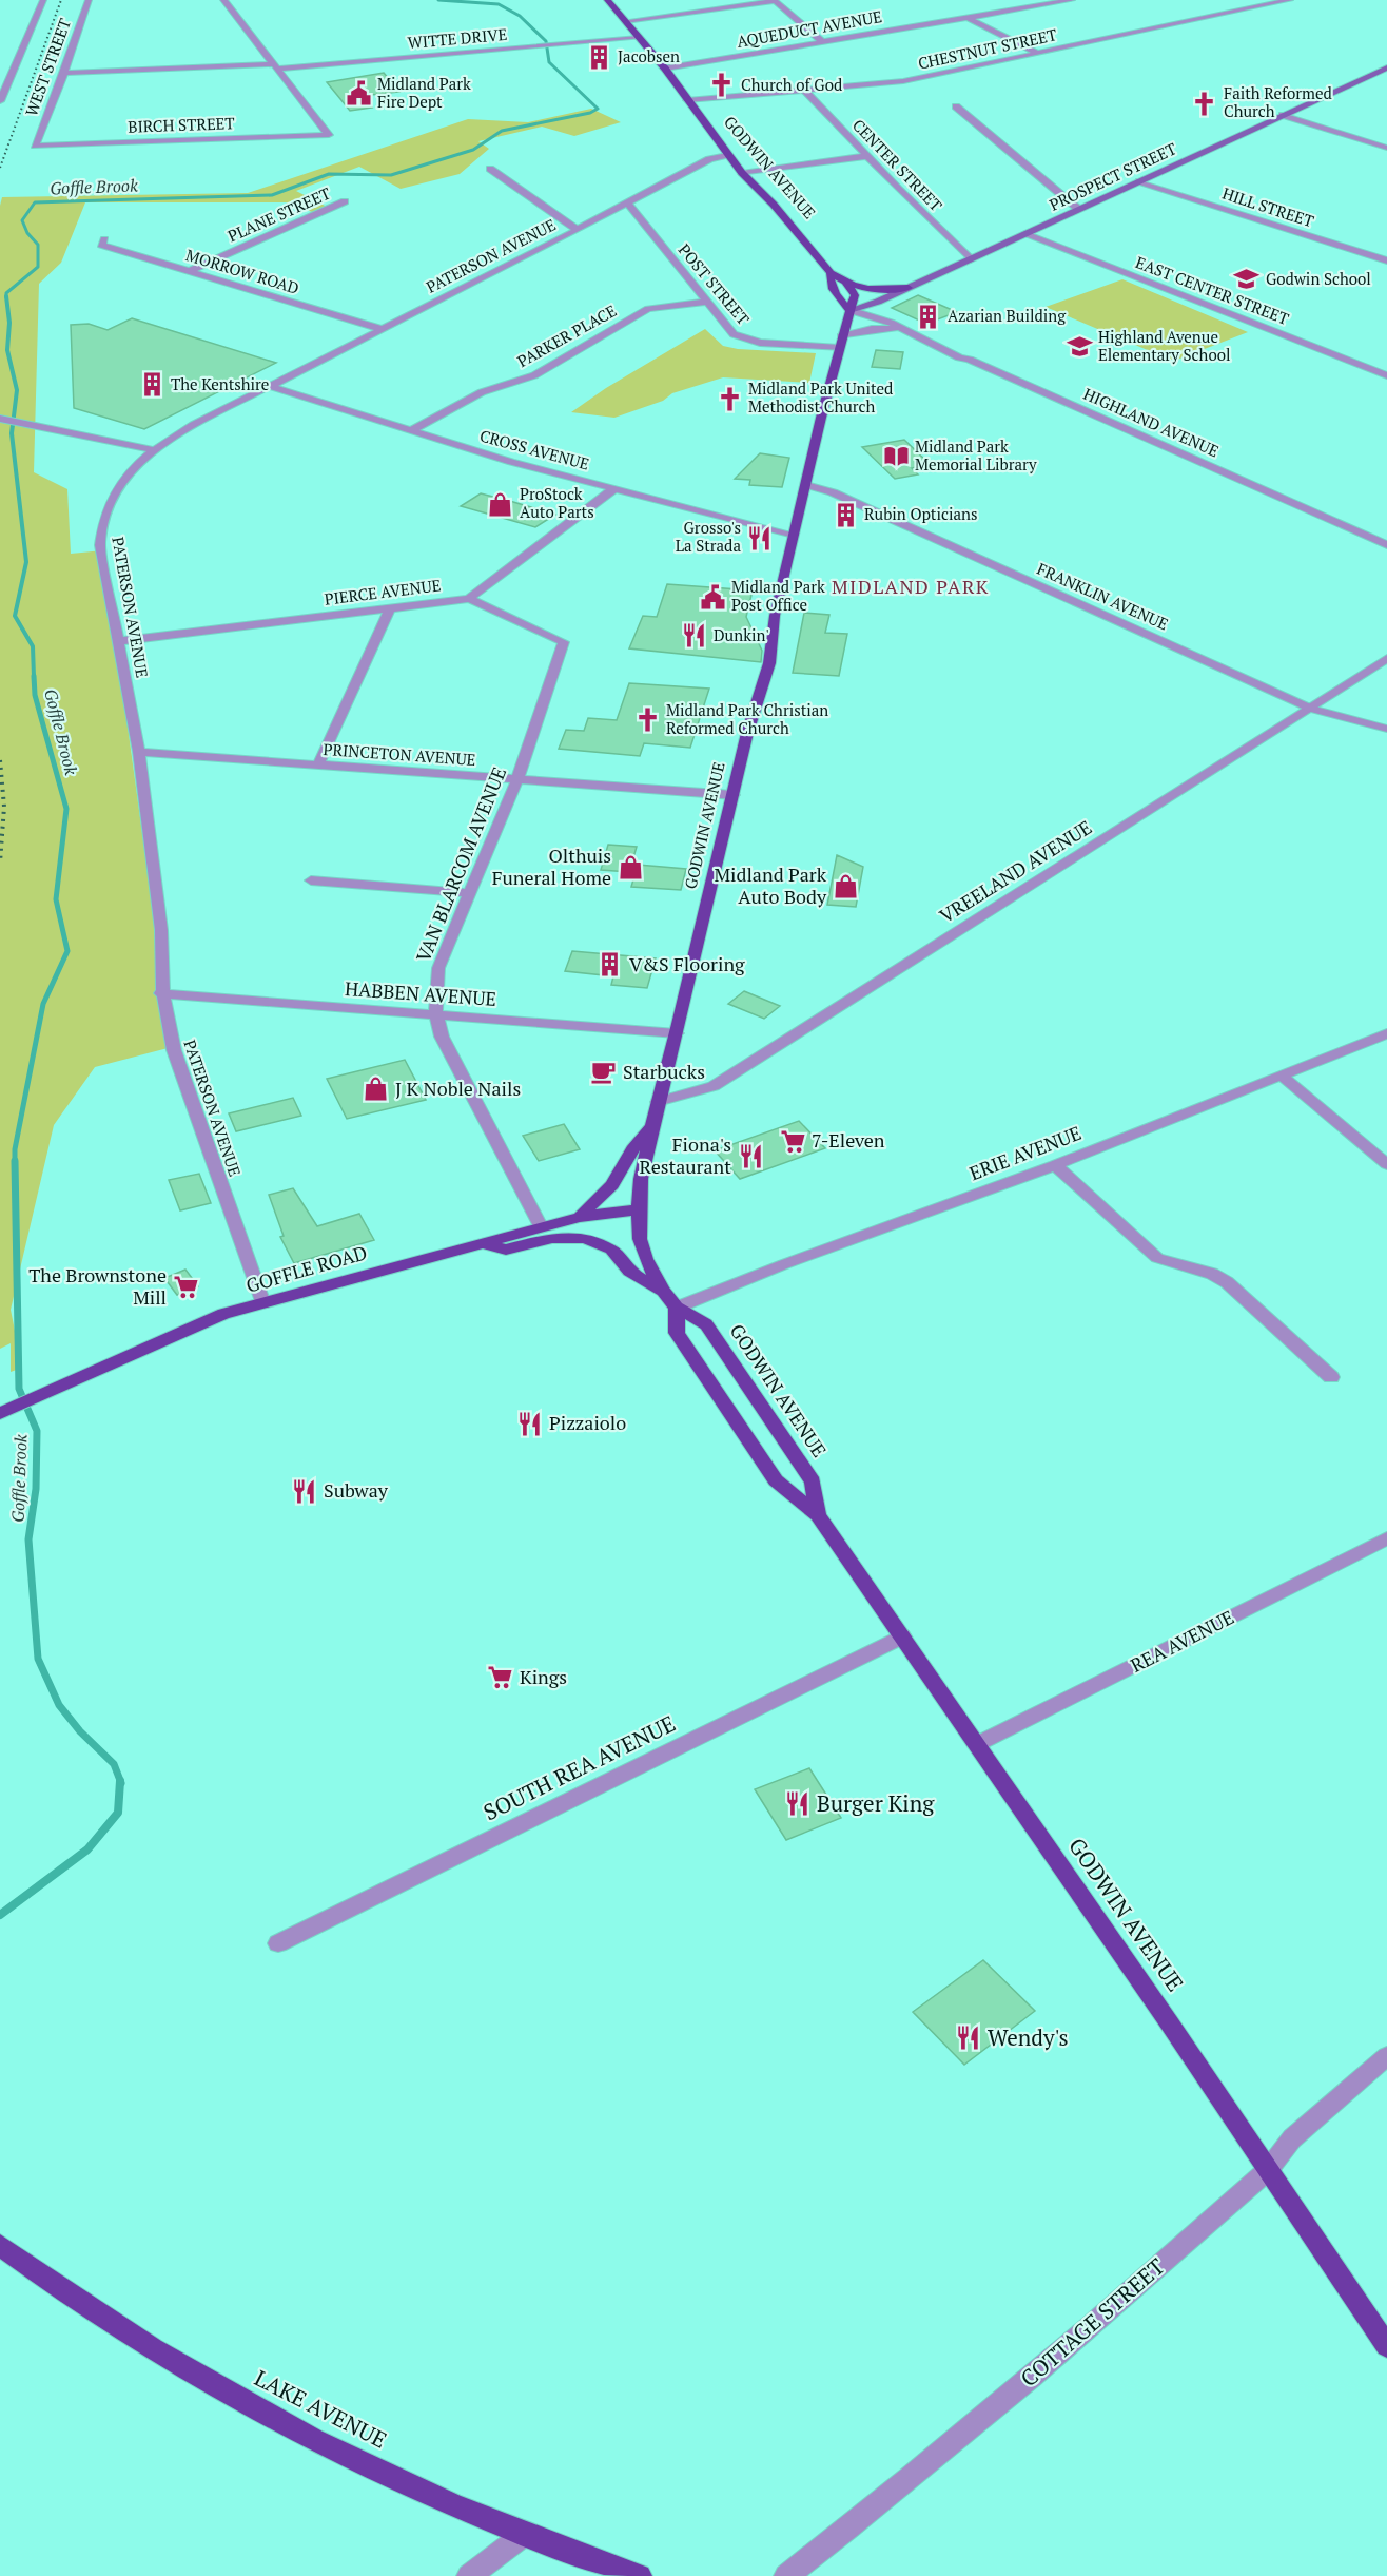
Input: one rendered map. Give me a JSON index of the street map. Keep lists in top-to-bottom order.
{
  "streets": {
    "main road": [
      "GODWIN AVENUE",
      "PROSPECT STREET",
      "GOFFLE ROAD",
      "LAKE AVENUE"
    ],
    "street": [
      "AQUEDUCT AVENUE",
      "WITTE DRIVE",
      "CHESTNUT STREET",
      "WEST STREET",
      "BIRCH STREET",
      "CENTER STREET",
      "HILL STREET",
      "PLANE STREET",
      "PATERSON AVENUE",
      "MORROW ROAD",
      "POST STREET",
      "EAST CENTER STREET",
      "PARKER PLACE",
      "HIGHLAND AVENUE",
      "CROSS AVENUE",
      "PIERCE AVENUE",
      "FRANKLIN AVENUE",
      "PRINCETON AVENUE",
      "VAN BLARCOM AVENUE",
      "VREELAND AVENUE",
      "HABBEN AVENUE",
      "ERIE AVENUE",
      "REA AVENUE",
      "SOUTH REA AVENUE",
      "COTTAGE STREET"
    ]
  },
  "crossings": [
    ["AQUEDUCT AVENUE", "GODWIN AVENUE"],
    ["WITTE DRIVE", "WEST STREET"],
    ["WITTE DRIVE", "BIRCH STREET"],
    ["WITTE DRIVE", "GODWIN AVENUE"],
    ["CHESTNUT STREET", "CENTER STREET"],
    ["CHESTNUT STREET", "GODWIN AVENUE"],
    ["WEST STREET", "BIRCH STREET"],
    ["CENTER STREET", "PROSPECT STREET"],
    ["GODWIN AVENUE", "PROSPECT STREET"],
    ["GODWIN AVENUE", "PATERSON AVENUE"],
    ["GODWIN AVENUE", "POST STREET"],
    ["GODWIN AVENUE", "HIGHLAND AVENUE"],
    ["GODWIN AVENUE", "CROSS AVENUE"],
    ["GODWIN AVENUE", "FRANKLIN AVENUE"],
    ["GODWIN AVENUE", "PRINCETON AVENUE"],
    ["GODWIN AVENUE", "VREELAND AVENUE"],
    ["GODWIN AVENUE", "HABBEN AVENUE"],
    ["GODWIN AVENUE", "ERIE AVENUE"],
    ["GODWIN AVENUE", "GOFFLE ROAD"],
    ["GODWIN AVENUE", "REA AVENUE"],
    ["GODWIN AVENUE", "SOUTH REA AVENUE"],
    ["GODWIN AVENUE", "COTTAGE STREET"],
    ["PROSPECT STREET", "HILL STREET"],
    ["PROSPECT STREET", "EAST CENTER STREET"],
    ["PROSPECT STREET", "HIGHLAND AVENUE"],
    ["PLANE STREET", "MORROW ROAD"],
    ["PATERSON AVENUE", "MORROW ROAD"],
    ["PATERSON AVENUE", "POST STREET"],
    ["PATERSON AVENUE", "CROSS AVENUE"],
    ["PATERSON AVENUE", "PIERCE AVENUE"],
    ["PATERSON AVENUE", "PRINCETON AVENUE"],
    ["PATERSON AVENUE", "HABBEN AVENUE"],
    ["PATERSON AVENUE", "GOFFLE ROAD"],
    ["POST STREET", "PARKER PLACE"],
    ["POST STREET", "HIGHLAND AVENUE"],
    ["PARKER PLACE", "CROSS AVENUE"],
    ["CROSS AVENUE", "PIERCE AVENUE"],
    ["PIERCE AVENUE", "VAN BLARCOM AVENUE"],
    ["FRANKLIN AVENUE", "VREELAND AVENUE"],
    ["PRINCETON AVENUE", "VAN BLARCOM AVENUE"],
    ["VAN BLARCOM AVENUE", "HABBEN AVENUE"],
    ["VAN BLARCOM AVENUE", "GOFFLE ROAD"]
  ],
  "districts": ["MIDLAND PARK"],
  "water": ["Goffle Brook"],
  "places": {
    "building": [
      "Jacobsen",
      "Azarian Building",
      "The Kentshire",
      "Rubin Opticians",
      "V&S Flooring"
    ],
    "church": [
      "Church of God",
      "Faith Reformed Church",
      "Midland Park United Methodist Church",
      "Midland Park Christian Reformed Church"
    ],
    "public building": ["Midland Park Fire Dept", "Midland Park Post Office"],
    "school or university": ["Godwin School", "Highland Avenue Elementary School"],
    "library": ["Midland Park Memorial Library"],
    "shop": [
      "ProStock Auto Parts",
      "Olthuis Funeral Home",
      "Midland Park Auto Body",
      "J K Noble Nails"
    ],
    "restaurant": [
      "Grosso's La Strada",
      "Dunkin'",
      "Fiona's Restaurant",
      "Pizzaiolo",
      "Subway",
      "Burger King",
      "Wendy's"
    ],
    "cafe": ["Starbucks"],
    "supermarket": ["7-Eleven", "The Brownstone Mill", "Kings"]
  }
}
